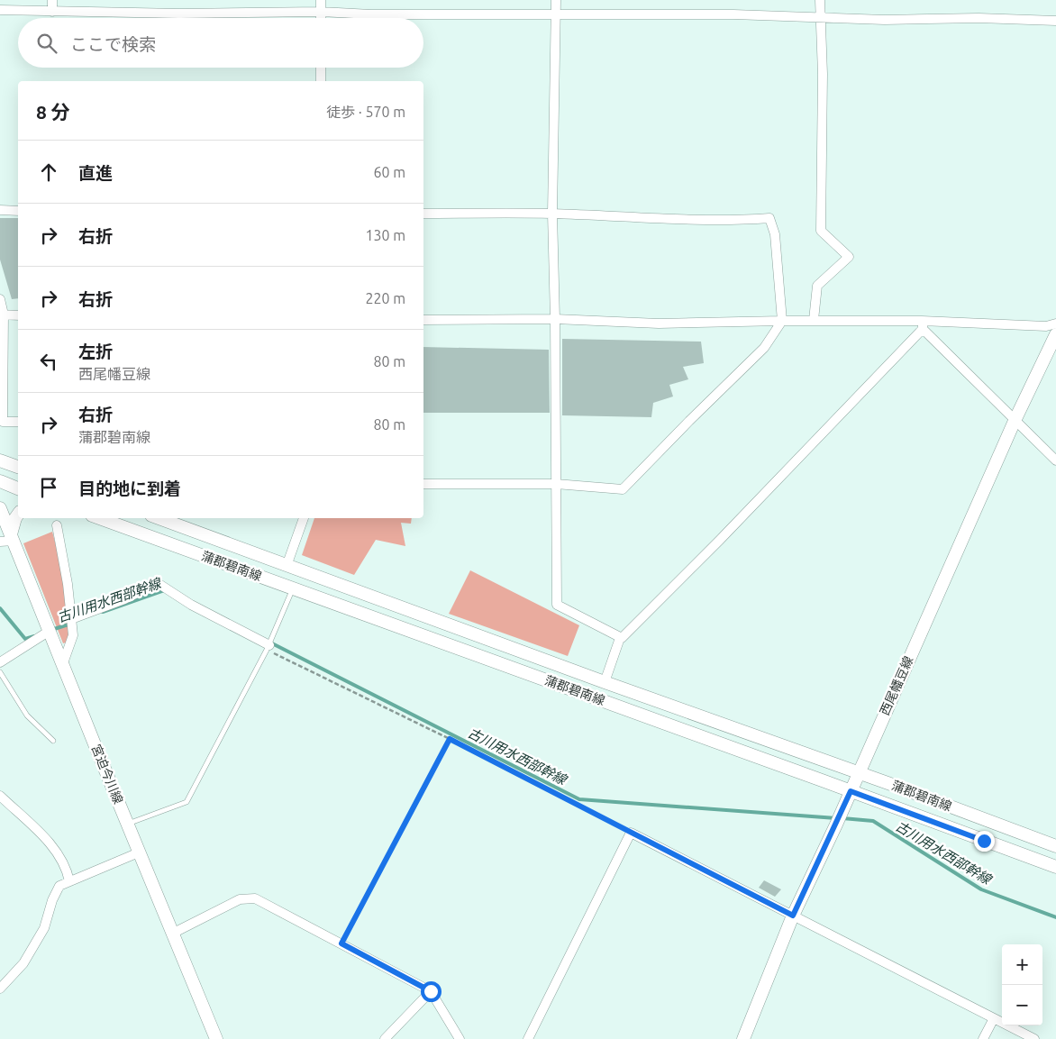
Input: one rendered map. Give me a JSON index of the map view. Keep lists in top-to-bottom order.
{
  "streets": {
    "main road": ["蒲郡碧南線", "西尾幡豆線", "宮迫今川線"]
  },
  "crossings": [
    ["蒲郡碧南線", "西尾幡豆線"]
  ],
  "water": ["古川用水西部幹線"],
  "page": {
    "search": "ここで検索",
    "heading": ["8 分", "徒歩 · 570 m"],
    "list": [
      ["直進", "60 m"],
      ["右折", "130 m"],
      ["右折", "220 m"],
      ["左折", "西尾幡豆線", "80 m"],
      ["右折", "蒲郡碧南線", "80 m"],
      "目的地に到着"
    ],
    "map_buttons": ["+", "−"]
  }
}
